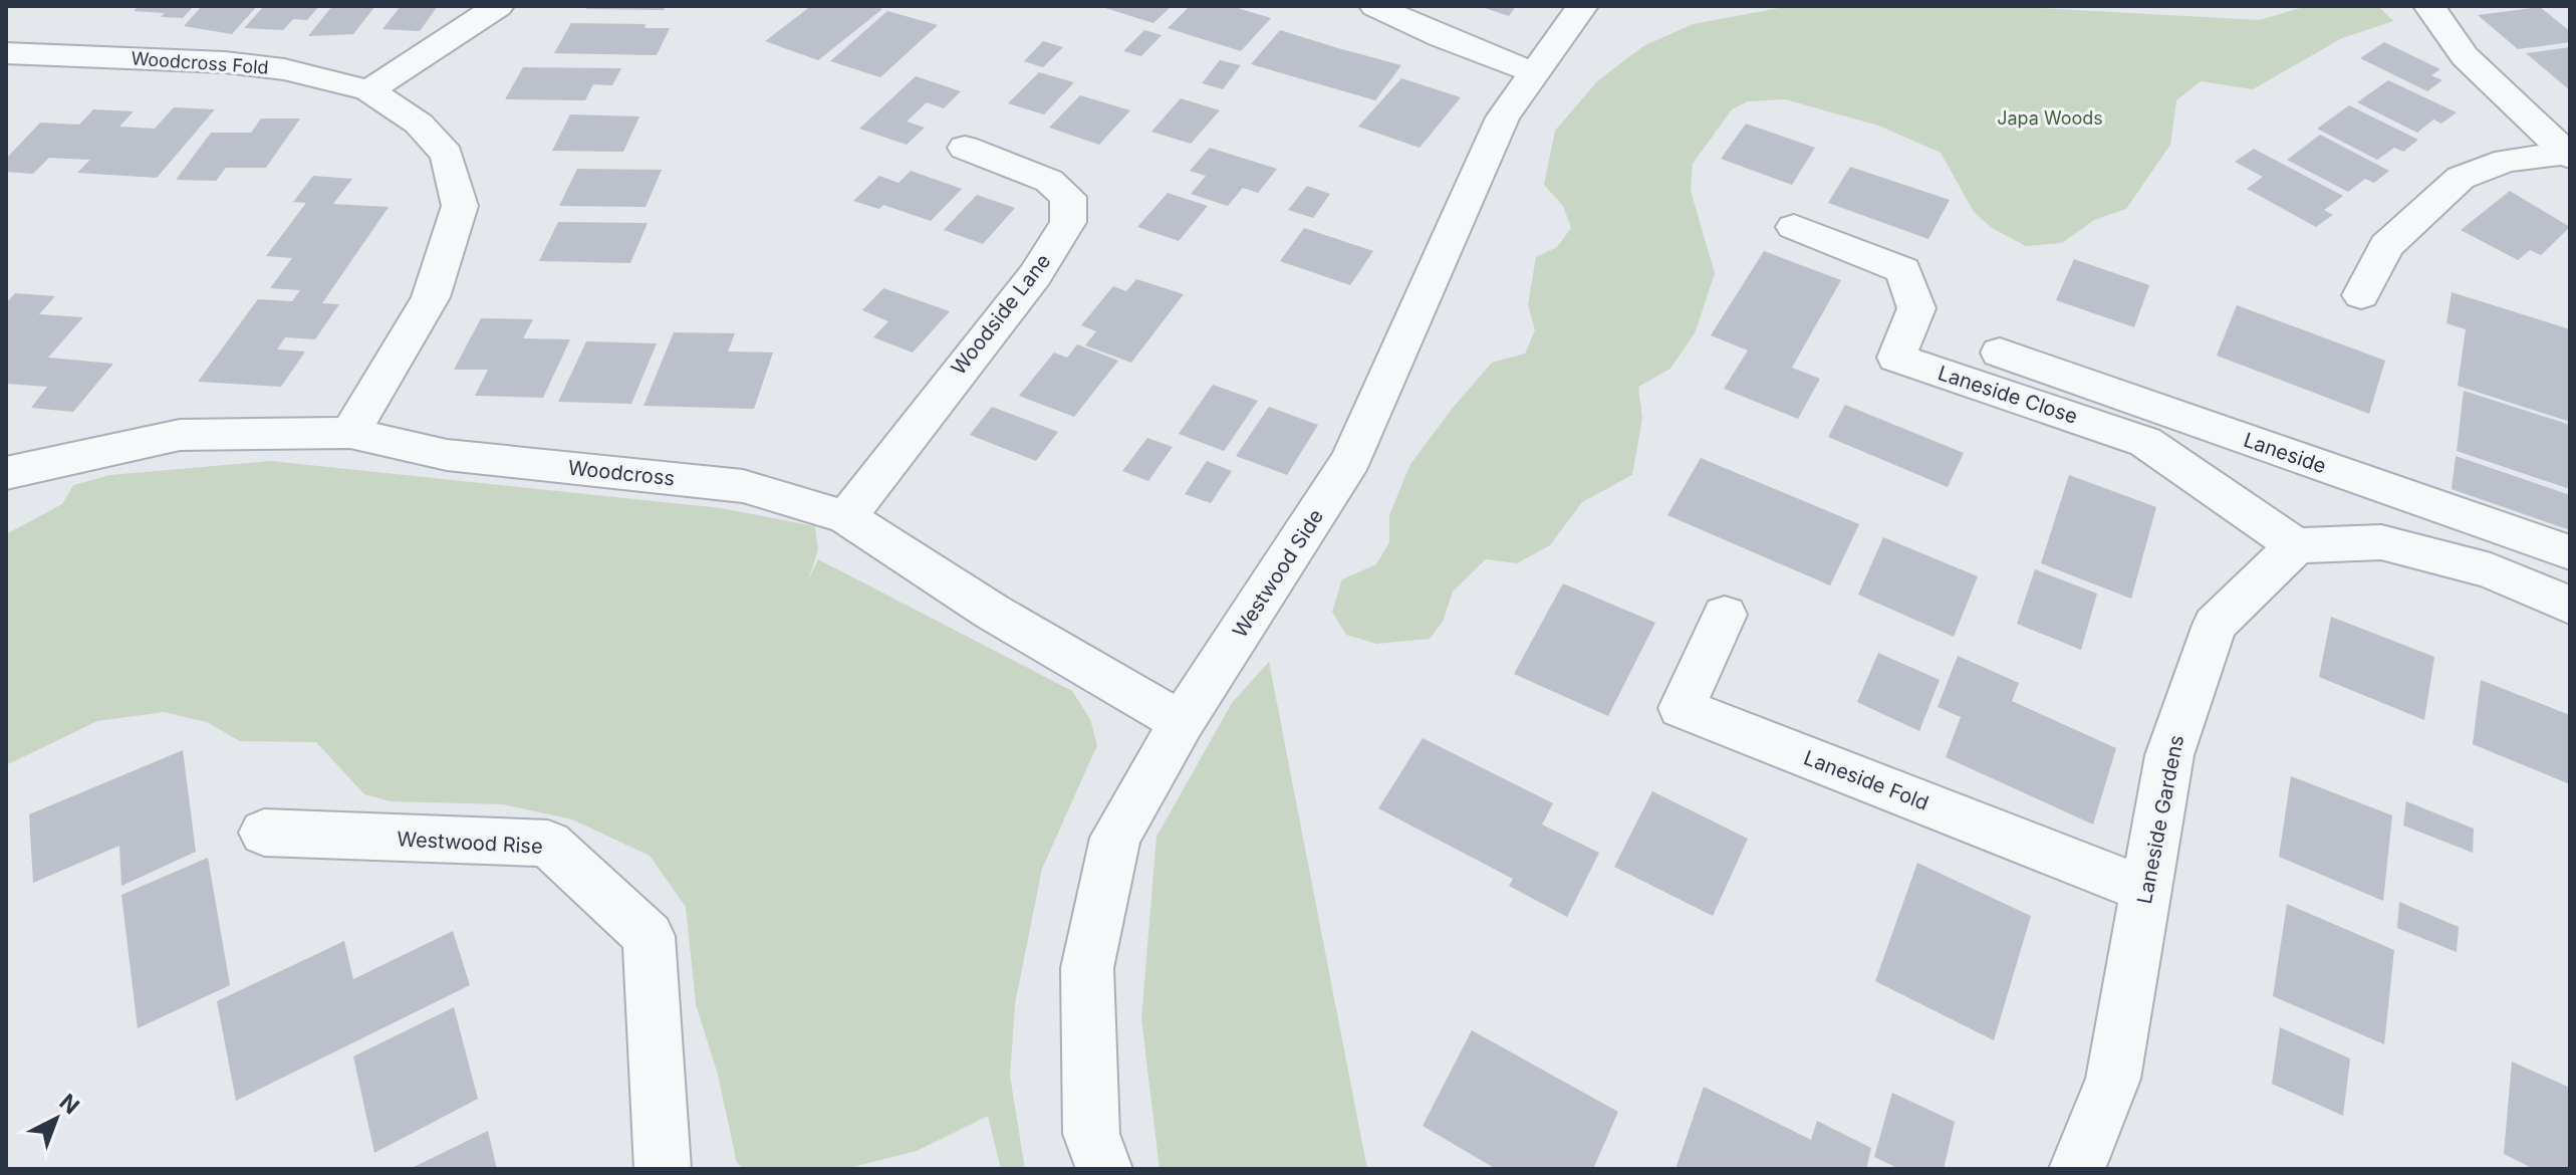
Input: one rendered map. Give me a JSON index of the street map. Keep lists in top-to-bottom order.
{
  "streets": {
    "street": [
      "Woodcross Fold",
      "Woodside Lane",
      "Laneside Close",
      "Laneside",
      "Woodcross",
      "Westwood Side",
      "Laneside Fold",
      "Laneside Gardens",
      "Westwood Rise"
    ]
  },
  "crossings": [
    ["Woodcross Fold", "Woodcross"],
    ["Woodside Lane", "Woodcross"],
    ["Laneside Close", "Laneside Gardens"],
    ["Woodcross", "Westwood Side"],
    ["Laneside Fold", "Laneside Gardens"]
  ],
  "parks": ["Japa Woods"],
  "north": "top right"
}
